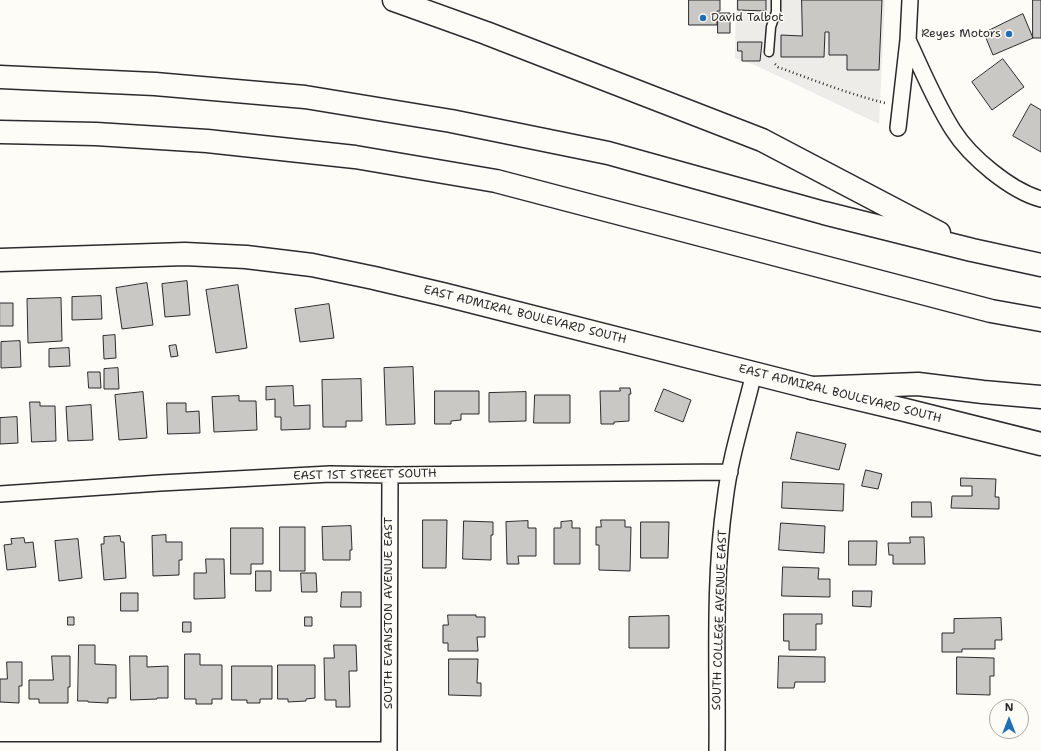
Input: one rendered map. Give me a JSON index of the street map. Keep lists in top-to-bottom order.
{
  "streets": {
    "main road": ["EAST ADMIRAL BOULEVARD SOUTH"],
    "street": ["EAST 1ST STREET SOUTH", "SOUTH EVANSTON AVENUE EAST", "SOUTH COLLEGE AVENUE EAST"]
  },
  "crossings": [
    ["EAST ADMIRAL BOULEVARD SOUTH", "SOUTH COLLEGE AVENUE EAST"],
    ["EAST 1ST STREET SOUTH", "SOUTH EVANSTON AVENUE EAST"],
    ["EAST 1ST STREET SOUTH", "SOUTH COLLEGE AVENUE EAST"]
  ],
  "places": ["David Talbot", "Reyes Motors"],
  "north": "top"
}
